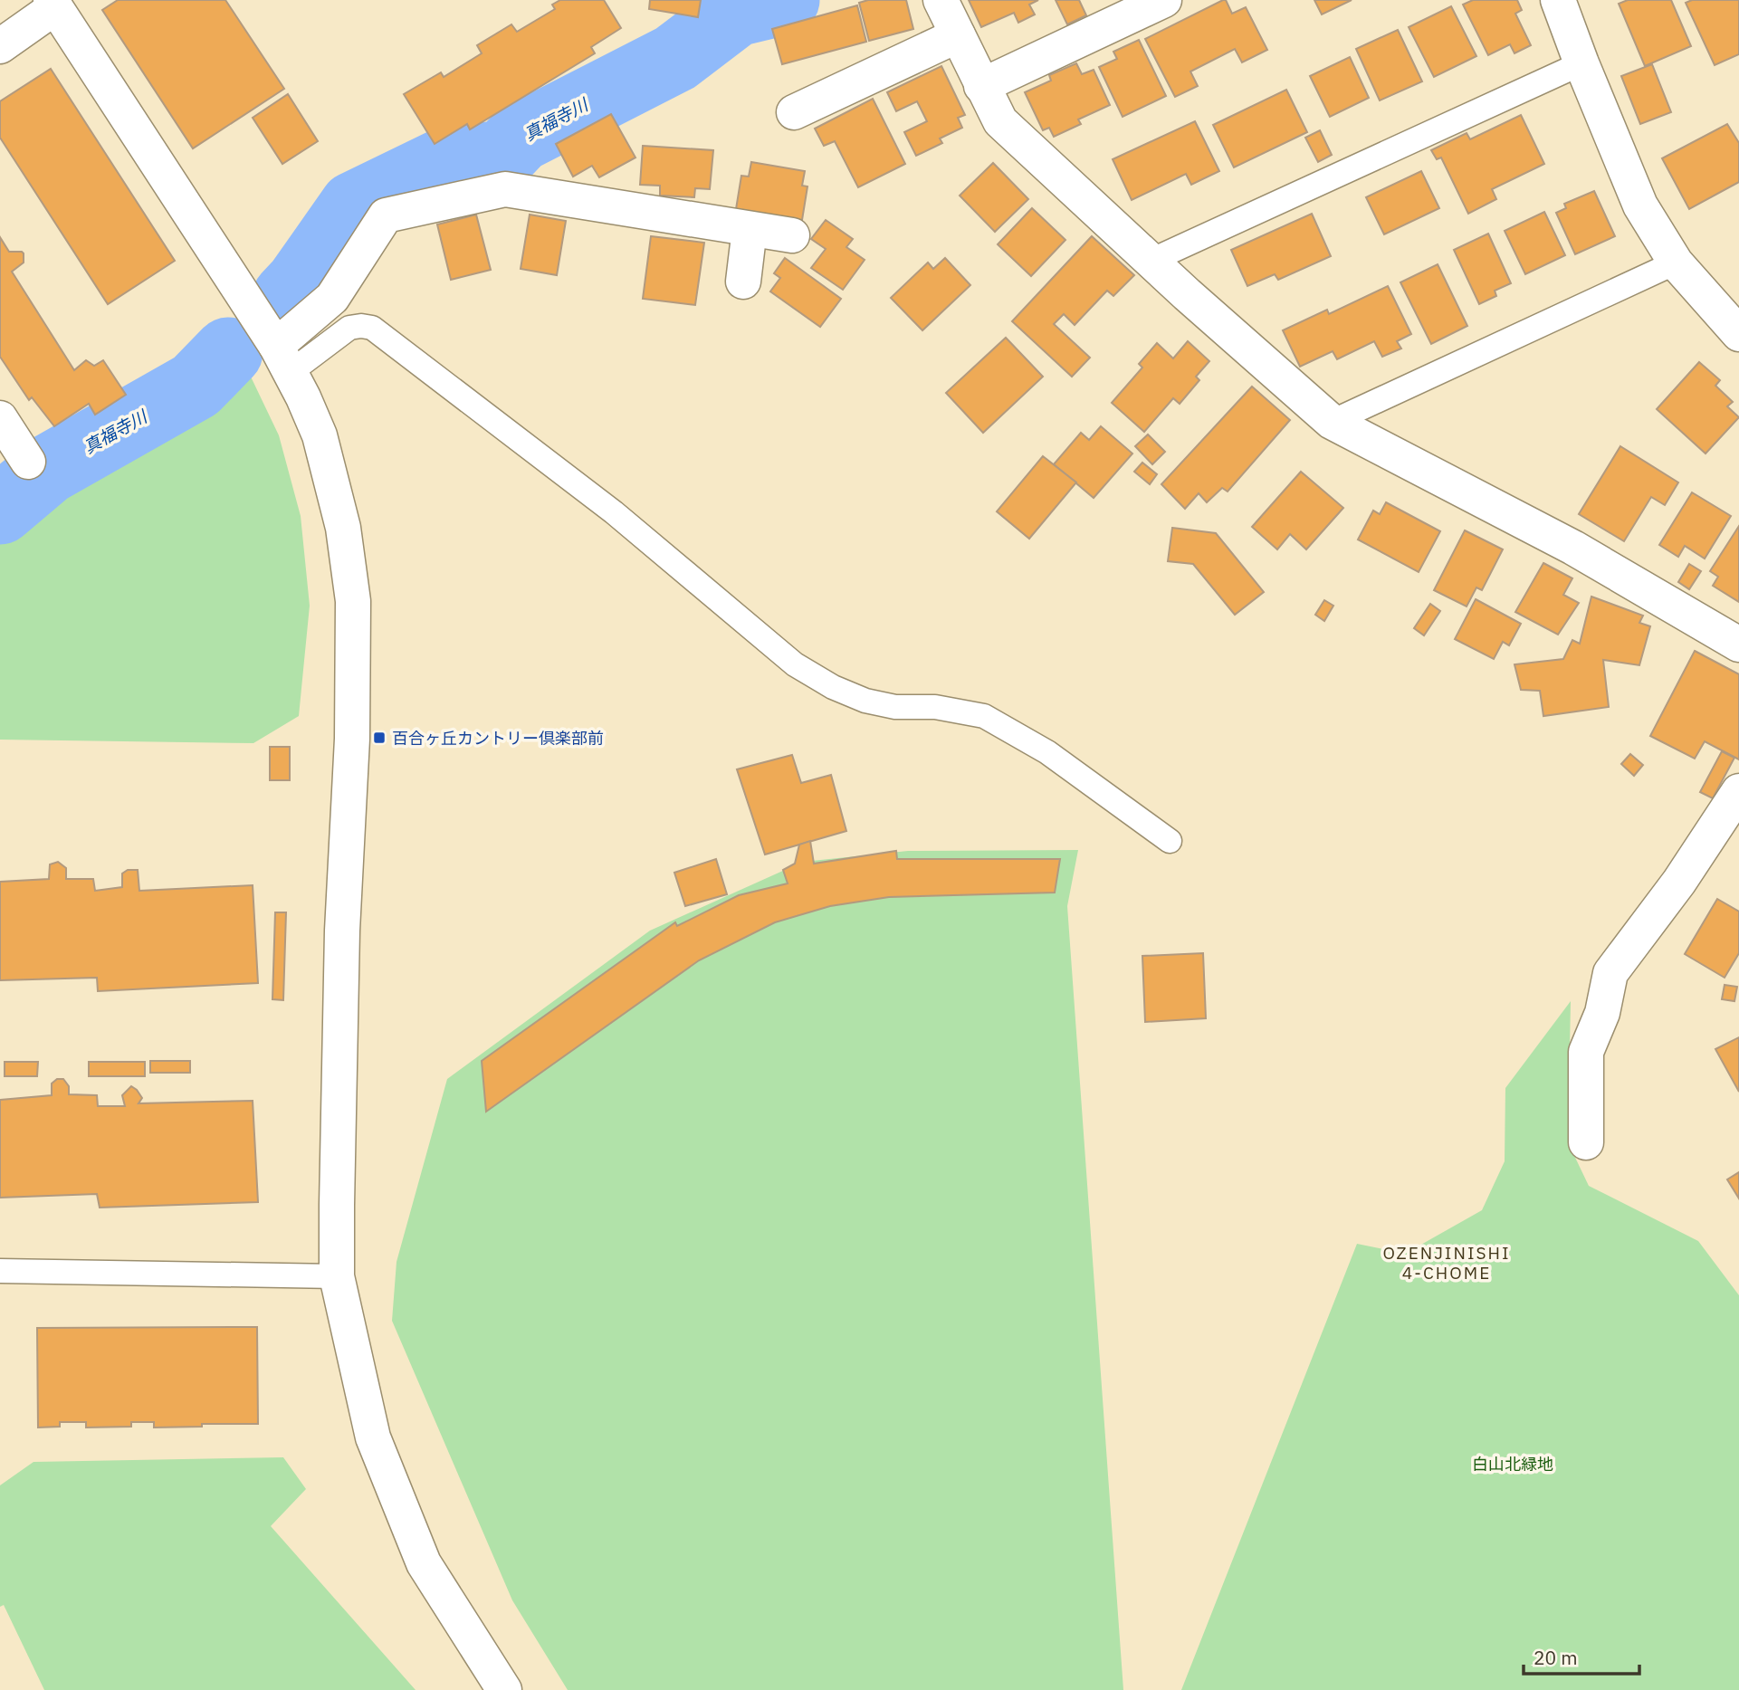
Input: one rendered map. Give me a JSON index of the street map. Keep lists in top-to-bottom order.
{
  "districts": ["OZENJINISHI 4-CHOME"],
  "water": ["真福寺川"],
  "parks": ["白山北緑地"],
  "places": {
    "transit": ["百合ヶ丘カントリー倶楽部前"]
  },
  "scale_bar": "20 m"
}
